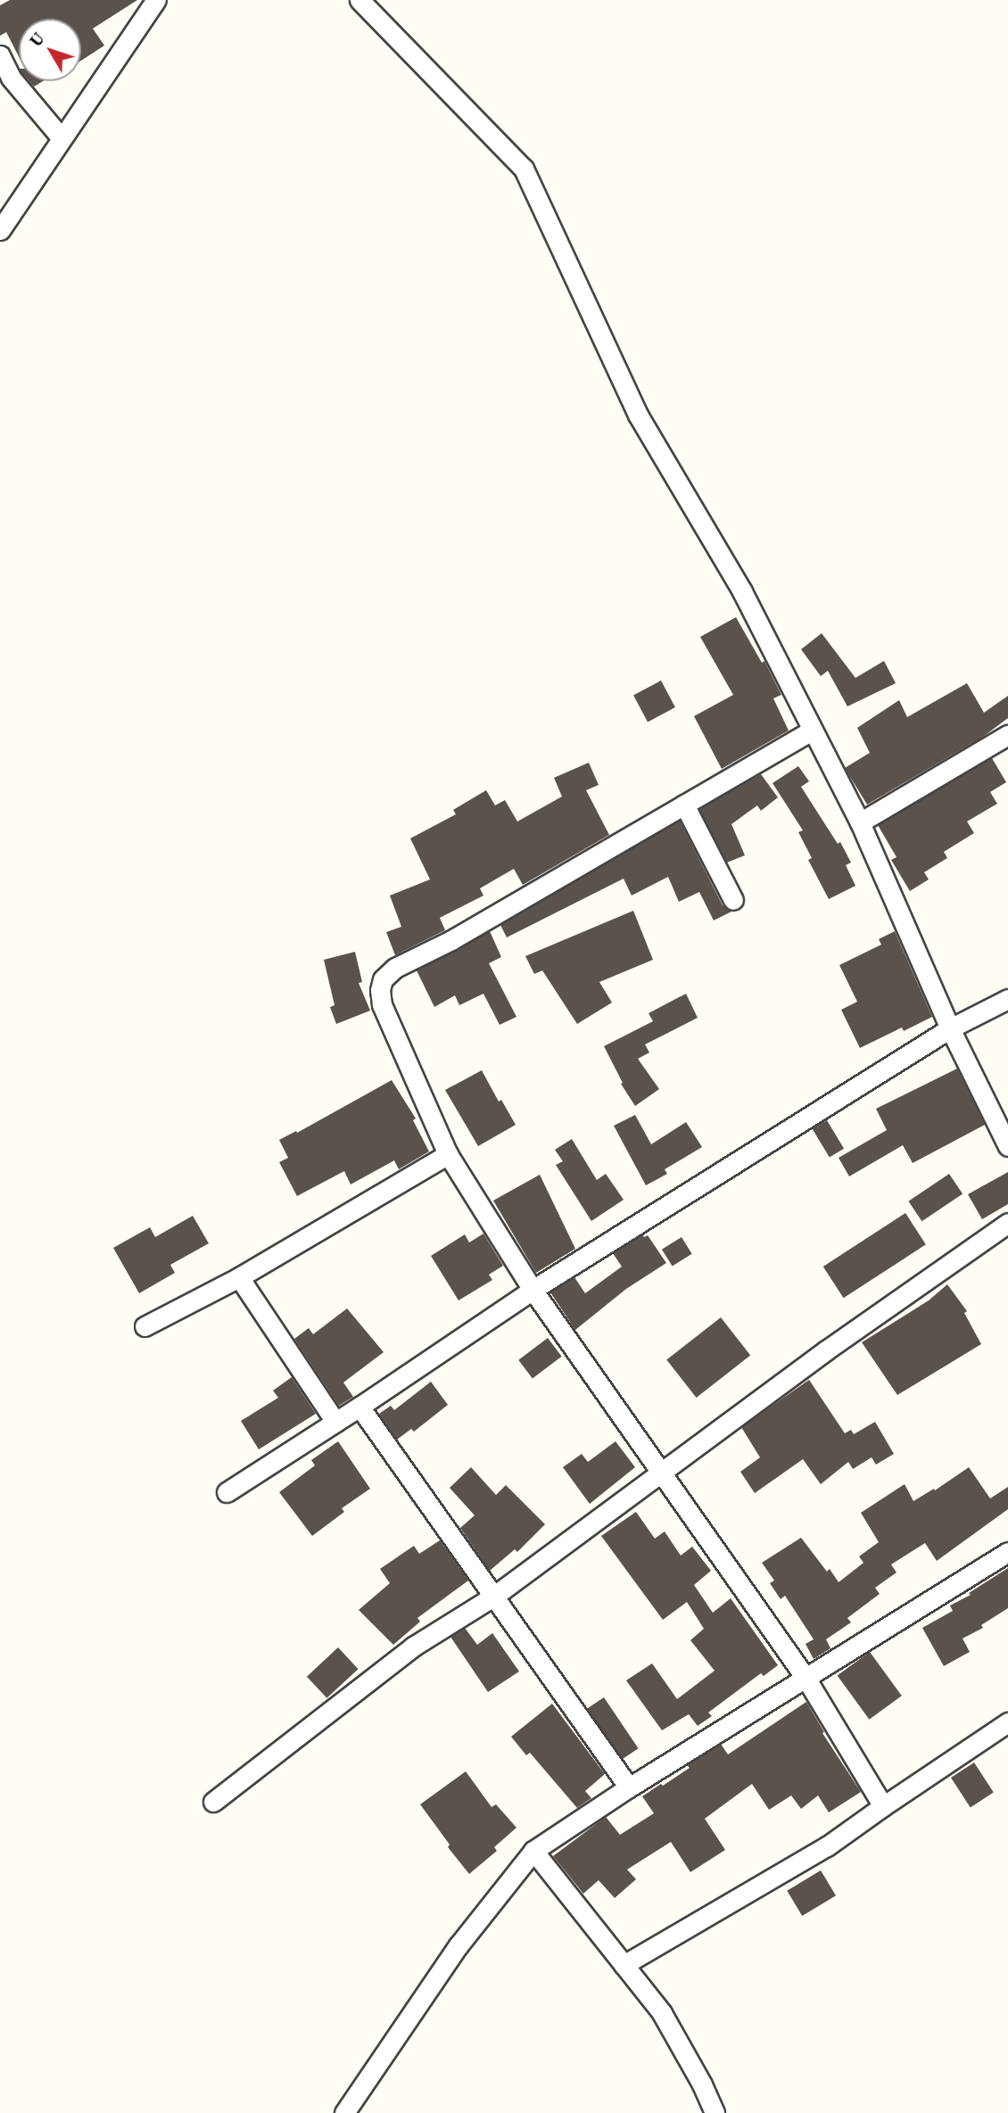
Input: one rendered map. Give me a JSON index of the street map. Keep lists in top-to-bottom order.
{
  "north": "top left"
}
